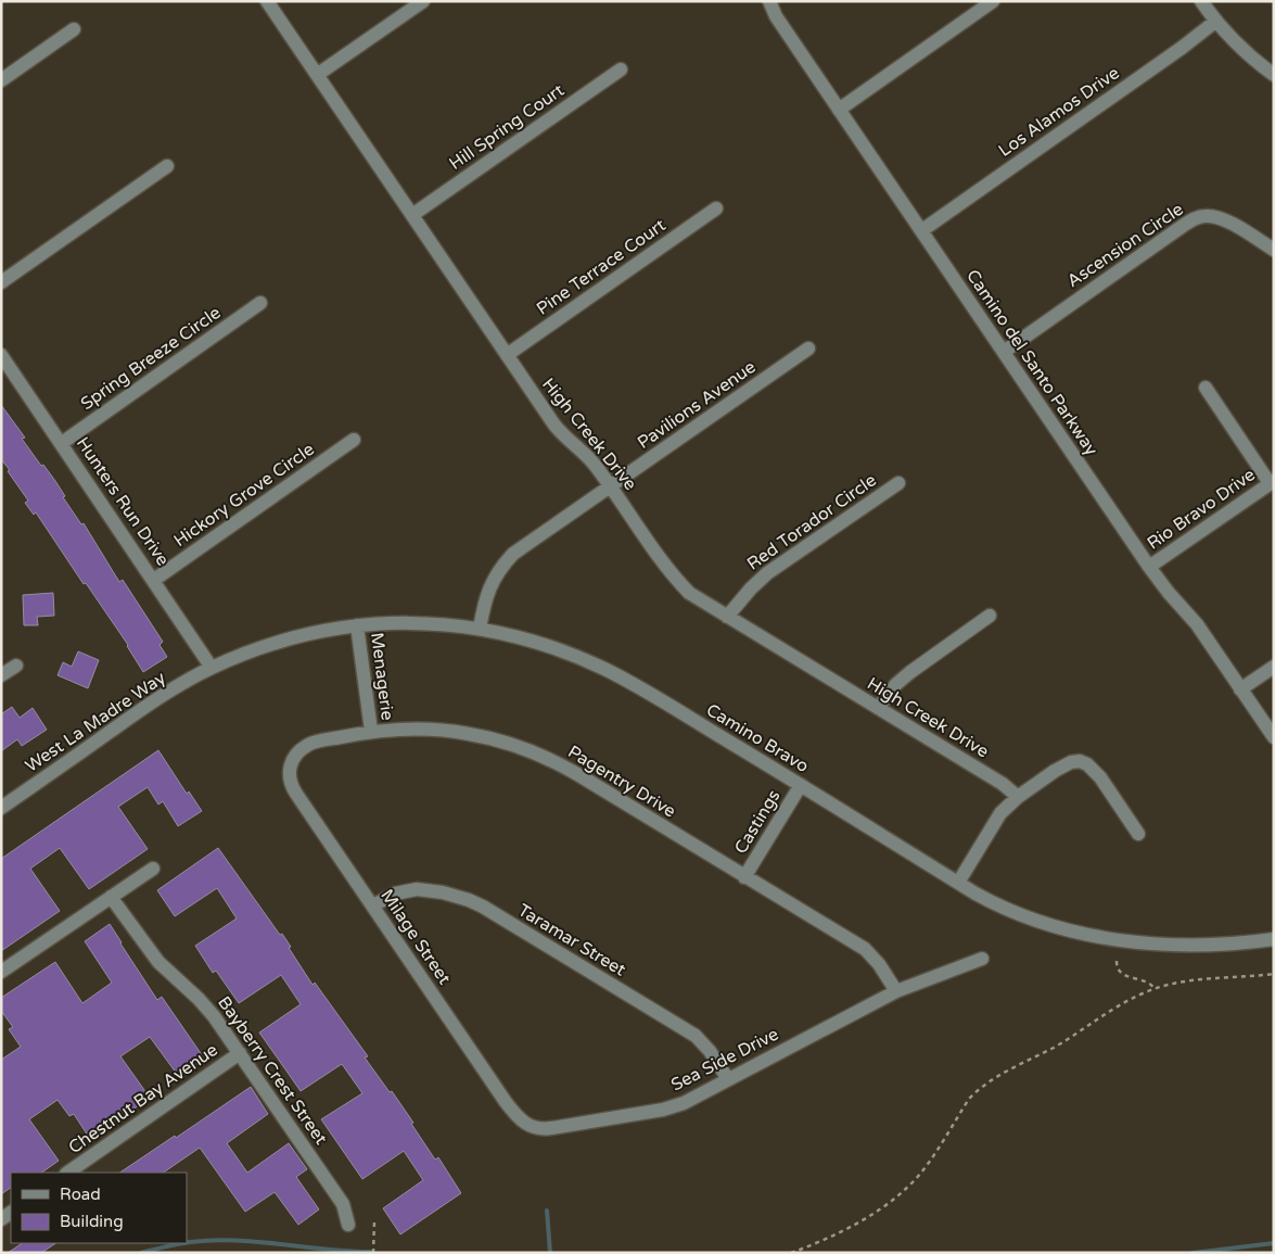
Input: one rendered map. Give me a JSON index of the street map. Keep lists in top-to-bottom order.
{
  "streets": {
    "street": [
      "Los Alamos Drive",
      "Hill Spring Court",
      "Ascension Circle",
      "Pine Terrace Court",
      "Spring Breeze Circle",
      "Camino del Santo Parkway",
      "Pavilions Avenue",
      "High Creek Drive",
      "Hickory Grove Circle",
      "Hunters Run Drive",
      "Rio Bravo Drive",
      "Red Torador Circle",
      "Menagerie",
      "West La Madre Way",
      "Camino Bravo",
      "Pagentry Drive",
      "Castings",
      "Milage Street",
      "Taramar Street",
      "Sea Side Drive",
      "Bayberry Crest Street",
      "Chestnut Bay Avenue"
    ]
  },
  "crossings": [
    ["Los Alamos Drive", "Camino del Santo Parkway"],
    ["Hill Spring Court", "High Creek Drive"],
    ["Ascension Circle", "Camino del Santo Parkway"],
    ["Pine Terrace Court", "High Creek Drive"],
    ["Spring Breeze Circle", "Hunters Run Drive"],
    ["Camino del Santo Parkway", "Rio Bravo Drive"],
    ["Pavilions Avenue", "High Creek Drive"],
    ["Pavilions Avenue", "Camino Bravo"],
    ["High Creek Drive", "Red Torador Circle"],
    ["Hickory Grove Circle", "Hunters Run Drive"],
    ["Hunters Run Drive", "West La Madre Way"],
    ["Hunters Run Drive", "Camino Bravo"],
    ["Menagerie", "Camino Bravo"],
    ["Menagerie", "Pagentry Drive"],
    ["West La Madre Way", "Camino Bravo"],
    ["Camino Bravo", "Castings"],
    ["Pagentry Drive", "Castings"],
    ["Pagentry Drive", "Milage Street"],
    ["Pagentry Drive", "Sea Side Drive"],
    ["Milage Street", "Taramar Street"],
    ["Milage Street", "Sea Side Drive"],
    ["Taramar Street", "Sea Side Drive"],
    ["Bayberry Crest Street", "Chestnut Bay Avenue"]
  ],
  "legend": ["Road", "Building"]
}
